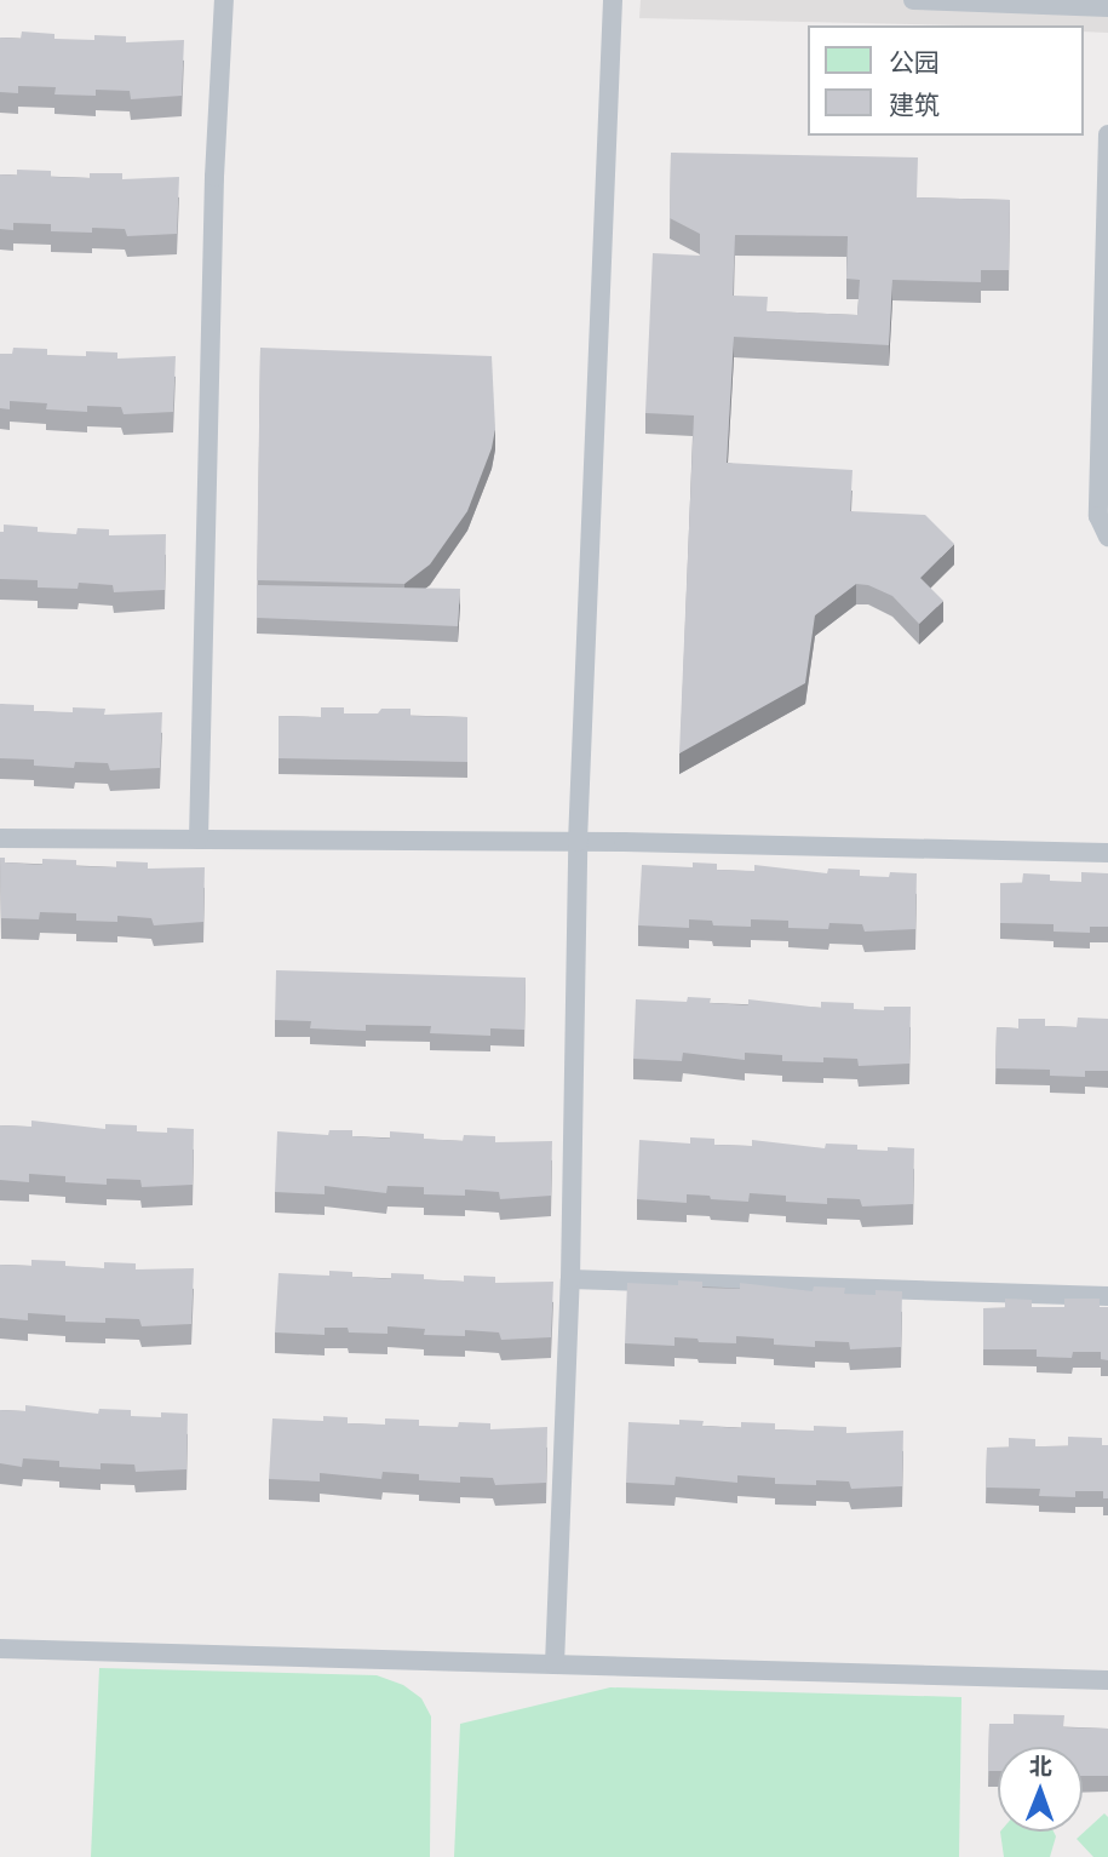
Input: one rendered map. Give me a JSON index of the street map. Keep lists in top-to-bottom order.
{
  "legend": ["公园", "建筑"],
  "north": "top"
}
